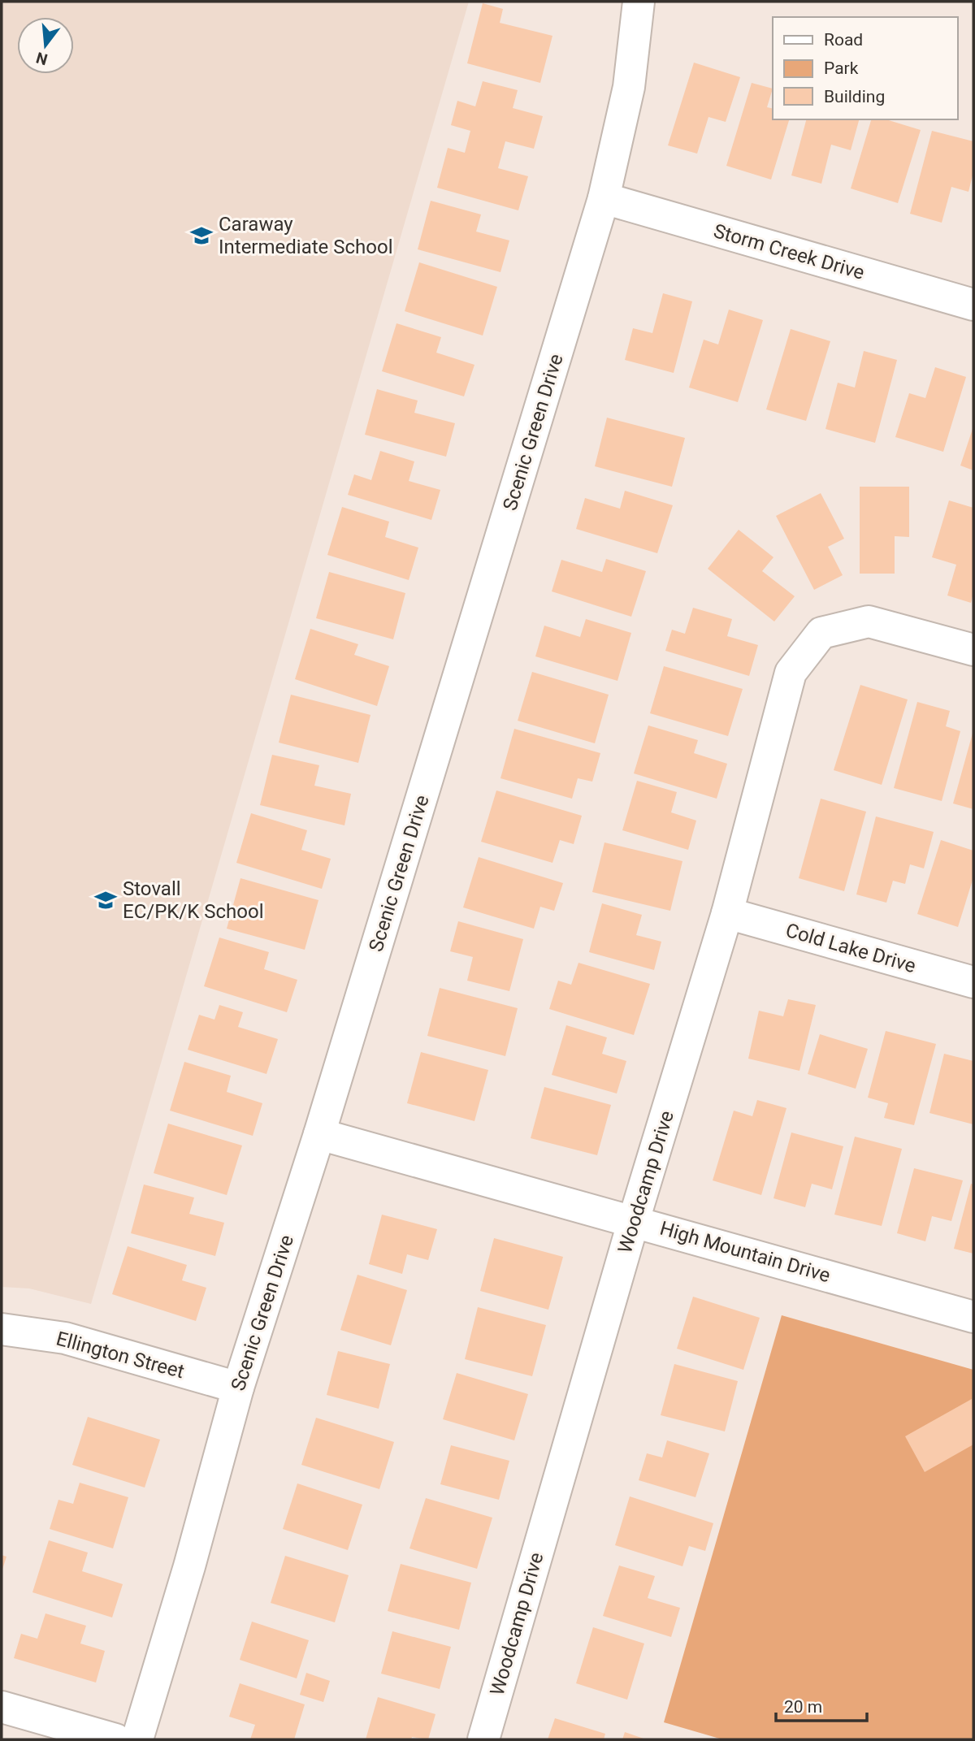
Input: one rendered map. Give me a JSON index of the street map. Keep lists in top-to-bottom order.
{
  "streets": {
    "street": [
      "Storm Creek Drive",
      "Scenic Green Drive",
      "Cold Lake Drive",
      "Woodcamp Drive",
      "High Mountain Drive",
      "Ellington Street"
    ]
  },
  "crossings": [
    ["Storm Creek Drive", "Scenic Green Drive"],
    ["Scenic Green Drive", "High Mountain Drive"],
    ["Scenic Green Drive", "Ellington Street"],
    ["Cold Lake Drive", "Woodcamp Drive"],
    ["Woodcamp Drive", "High Mountain Drive"]
  ],
  "places": {
    "school or university": ["Caraway Intermediate School", "Stovall EC/PK/K School"]
  },
  "legend": ["Road", "Park", "Building"],
  "scale_bar": "20 m",
  "north": "bottom"
}
